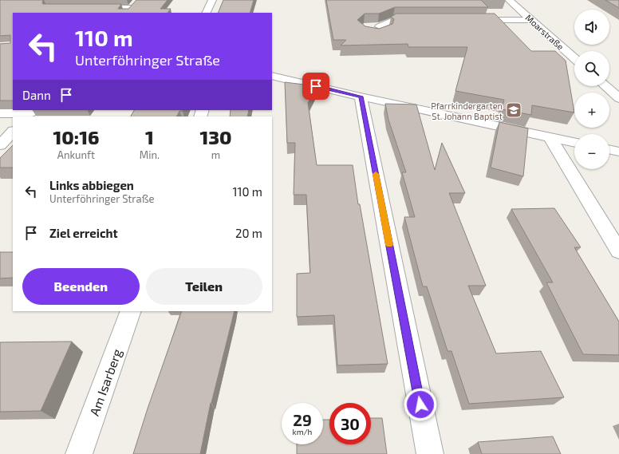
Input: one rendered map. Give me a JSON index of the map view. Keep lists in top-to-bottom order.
{
  "streets": {
    "street": ["Moarstraße", "Am Isarberg"]
  },
  "places": {
    "school or university": ["Pfarrkindergarten St. Johann Baptist"]
  },
  "page": {
    "map_buttons": ["+", "−"],
    "turn": ["110 m", "Unterföhringer Straße"],
    "then": "Dann",
    "eta": [
      "10:16",
      "Ankunft",
      "1",
      "Min.",
      "130",
      "m"
    ],
    "list": [
      {
        "name": "Links abbiegen",
        "note": "Unterföhringer Straße",
        "value": "110 m"
      },
      {
        "name": "Ziel erreicht",
        "value": "20 m"
      }
    ],
    "buttons": ["Beenden", "Teilen"],
    "speed": "29 km/h",
    "limit": "30"
  }
}
